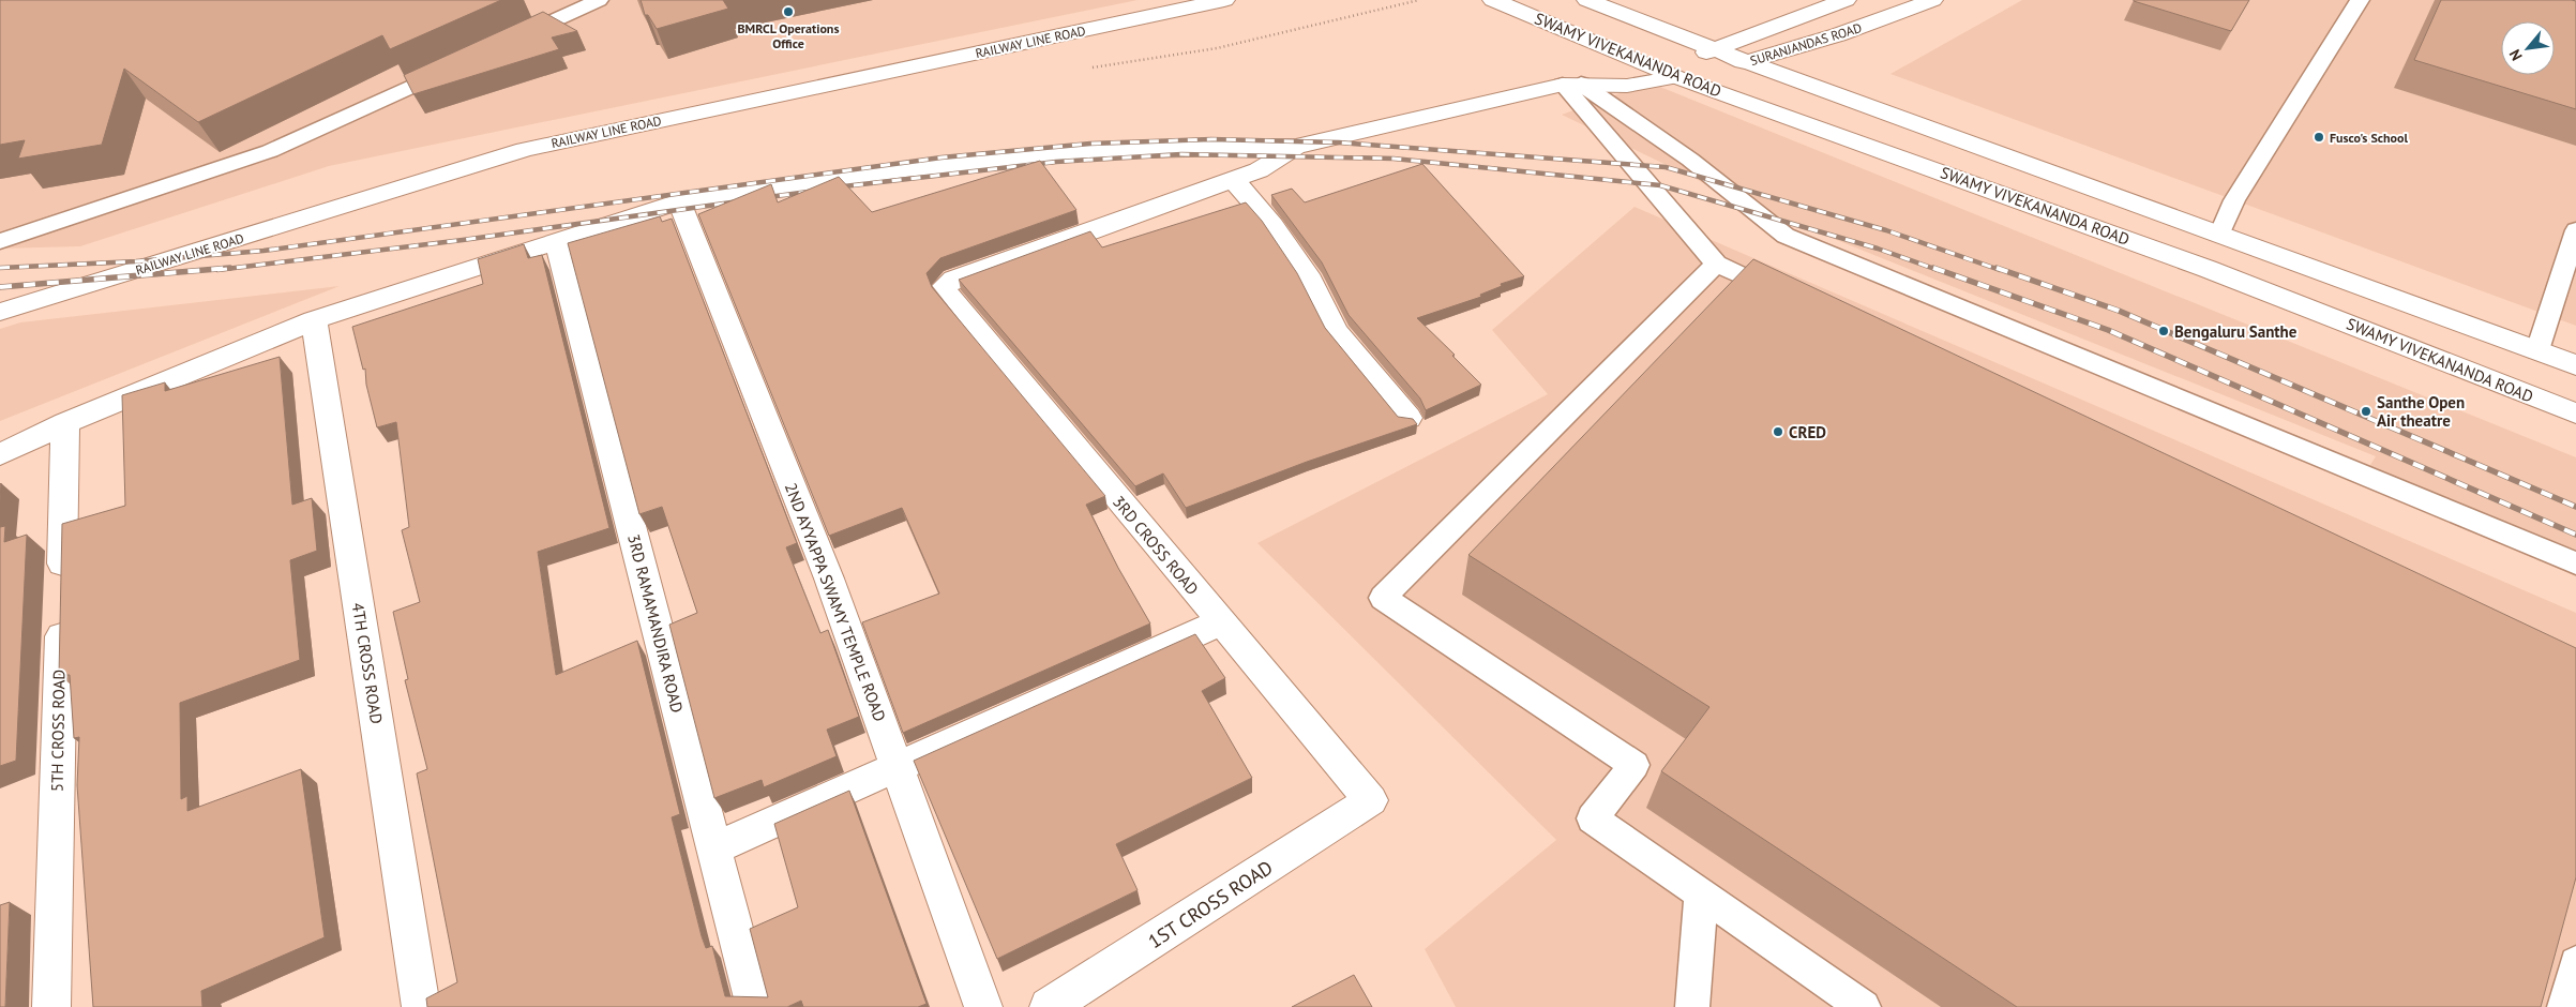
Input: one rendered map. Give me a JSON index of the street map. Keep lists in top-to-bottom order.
{
  "streets": {
    "street": [
      "RAILWAY LINE ROAD",
      "SURANJANDAS ROAD",
      "SWAMY VIVEKANANDA ROAD",
      "3RD CROSS ROAD",
      "2ND AYYAPPA SWAMY TEMPLE ROAD",
      "3RD RAMAMANDIRA ROAD",
      "4TH CROSS ROAD",
      "5TH CROSS ROAD",
      "1ST CROSS ROAD"
    ]
  },
  "crossings": [
    ["SURANJANDAS ROAD", "SWAMY VIVEKANANDA ROAD"],
    ["3RD CROSS ROAD", "1ST CROSS ROAD"]
  ],
  "places": [
    "BMRCL Operations Office",
    "Fusco's School",
    "Bengaluru Santhe",
    "Santhe Open Air theatre",
    "CRED"
  ],
  "north": "bottom left"
}
